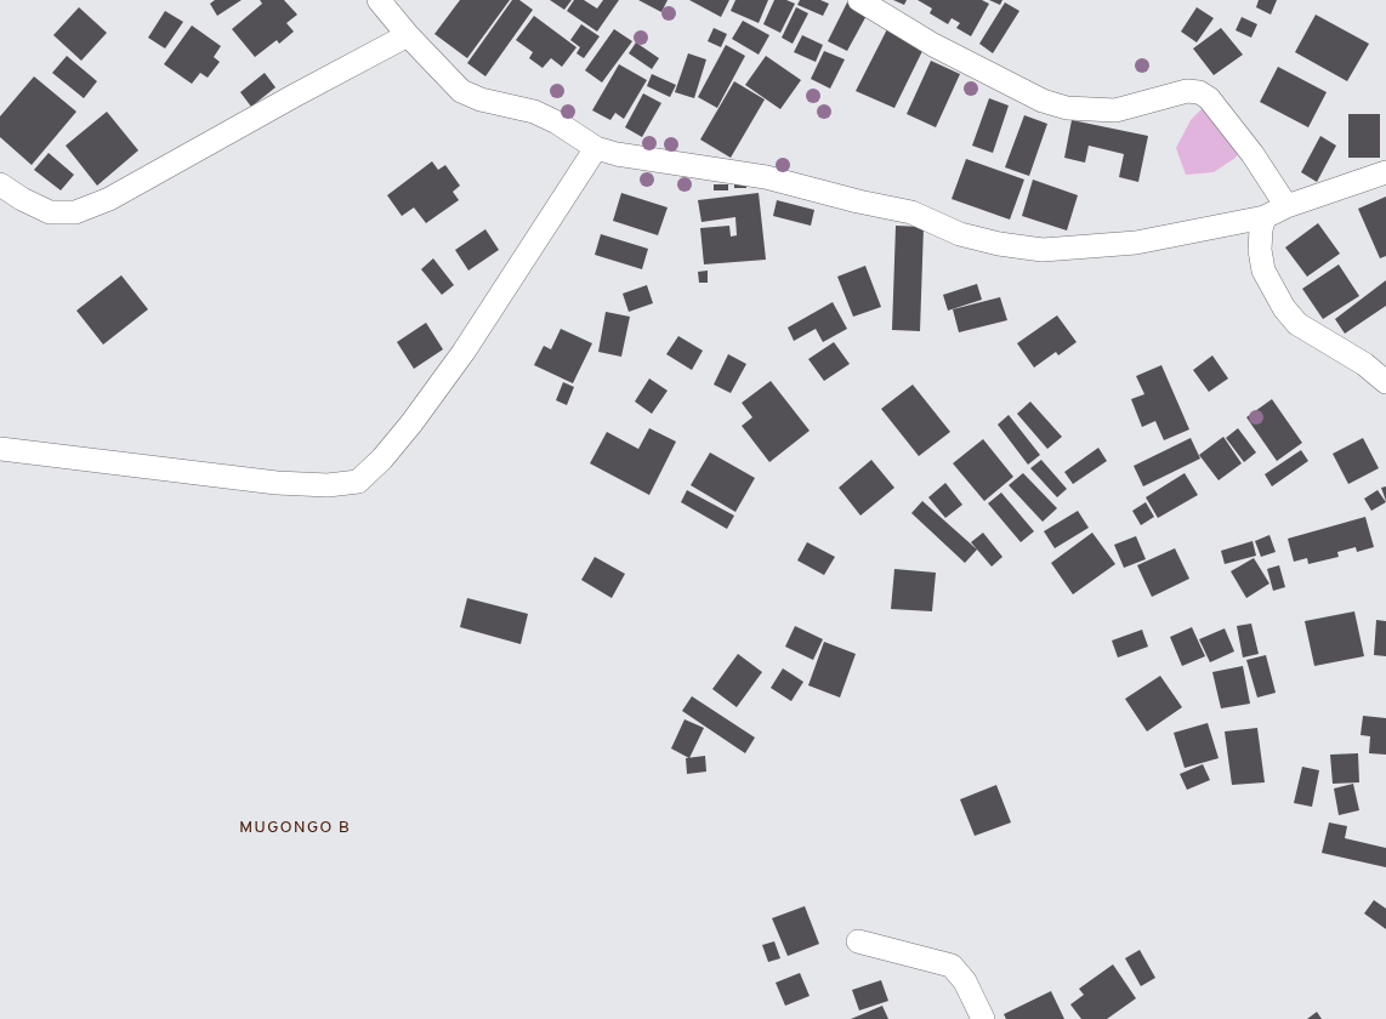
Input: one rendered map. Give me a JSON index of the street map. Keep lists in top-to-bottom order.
{
  "districts": ["MUGONGO B"]
}
